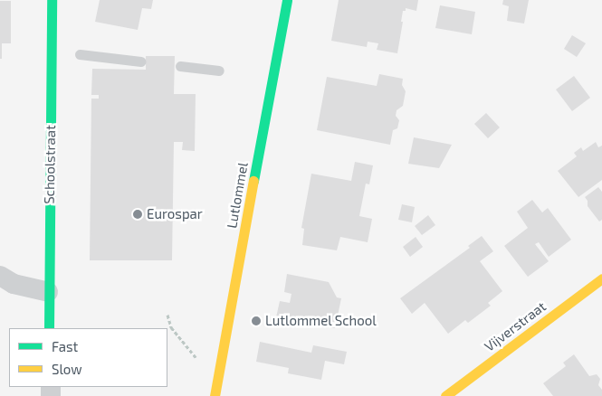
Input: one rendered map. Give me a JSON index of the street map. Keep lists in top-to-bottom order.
{
  "streets": {
    "street": ["Schoolstraat", "Lutlommel", "Vijverstraat"]
  },
  "places": ["Eurospar", "Lutlommel School"],
  "legend": ["Fast", "Slow"]
}
